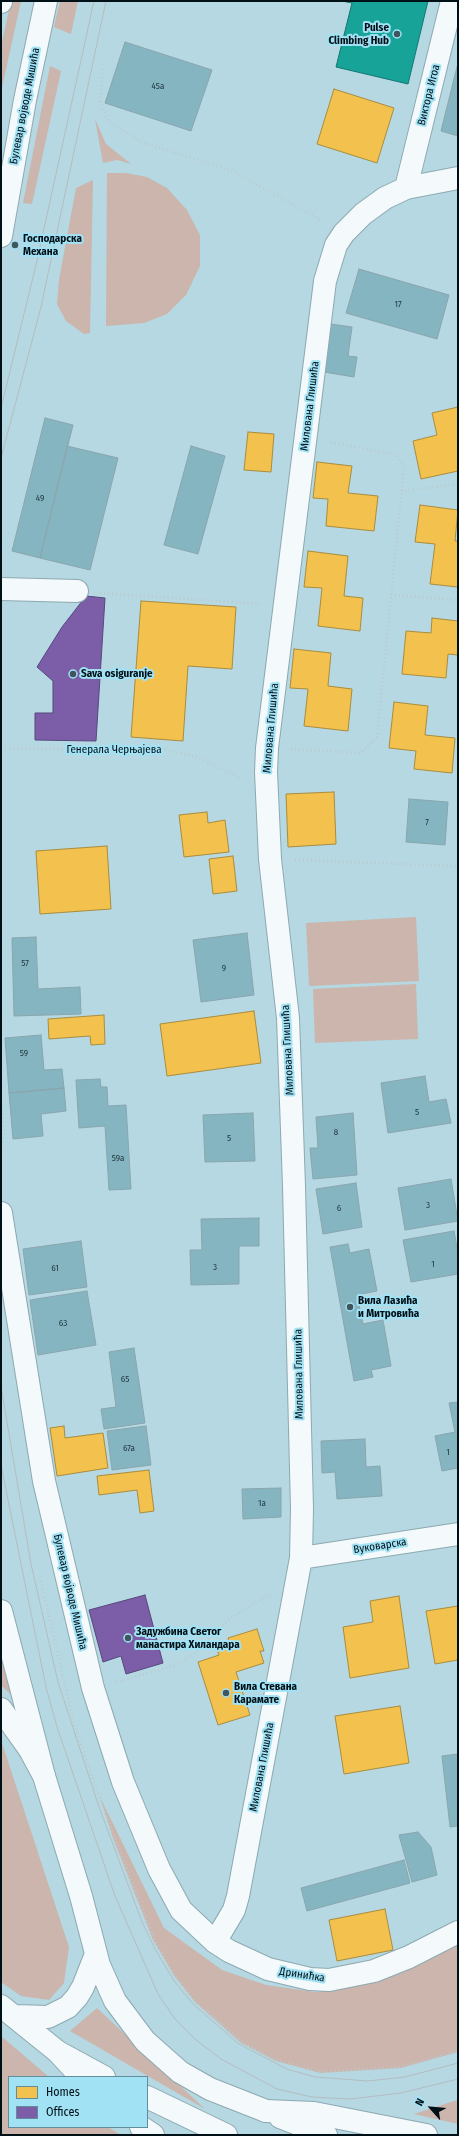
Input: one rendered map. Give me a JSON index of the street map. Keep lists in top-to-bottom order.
{
  "streets": {
    "street": [
      "Виктора Игоа",
      "Булевар војводе Мишића",
      "Милована Глишића",
      "Вуковарска",
      "Дринићка"
    ],
    "path": ["Генерала Черњајева"]
  },
  "crossings": [
    ["Виктора Игоа", "Милована Глишића"],
    ["Булевар војводе Мишића", "Милована Глишића"],
    ["Булевар војводе Мишића", "Дринићка"],
    ["Милована Глишића", "Генерала Черњајева"],
    ["Милована Глишића", "Вуковарска"],
    ["Милована Глишића", "Дринићка"]
  ],
  "places": [
    "Pulse Climbing Hub",
    "Господарска Механа",
    "Sava osiguranje",
    "Вила Лазића и Митровића",
    "Задужбина Светог манастира Хиландара",
    "Вила Стевана Карамате"
  ],
  "house_numbers": [
    "45a",
    "17",
    "49",
    "7",
    "57",
    "9",
    "59",
    "5",
    "8",
    "5",
    "59a",
    "3",
    "6",
    "1",
    "3",
    "61",
    "63",
    "65",
    "67a",
    "1",
    "1a"
  ],
  "legend": ["Homes", "Offices"],
  "north": "top left"
}
